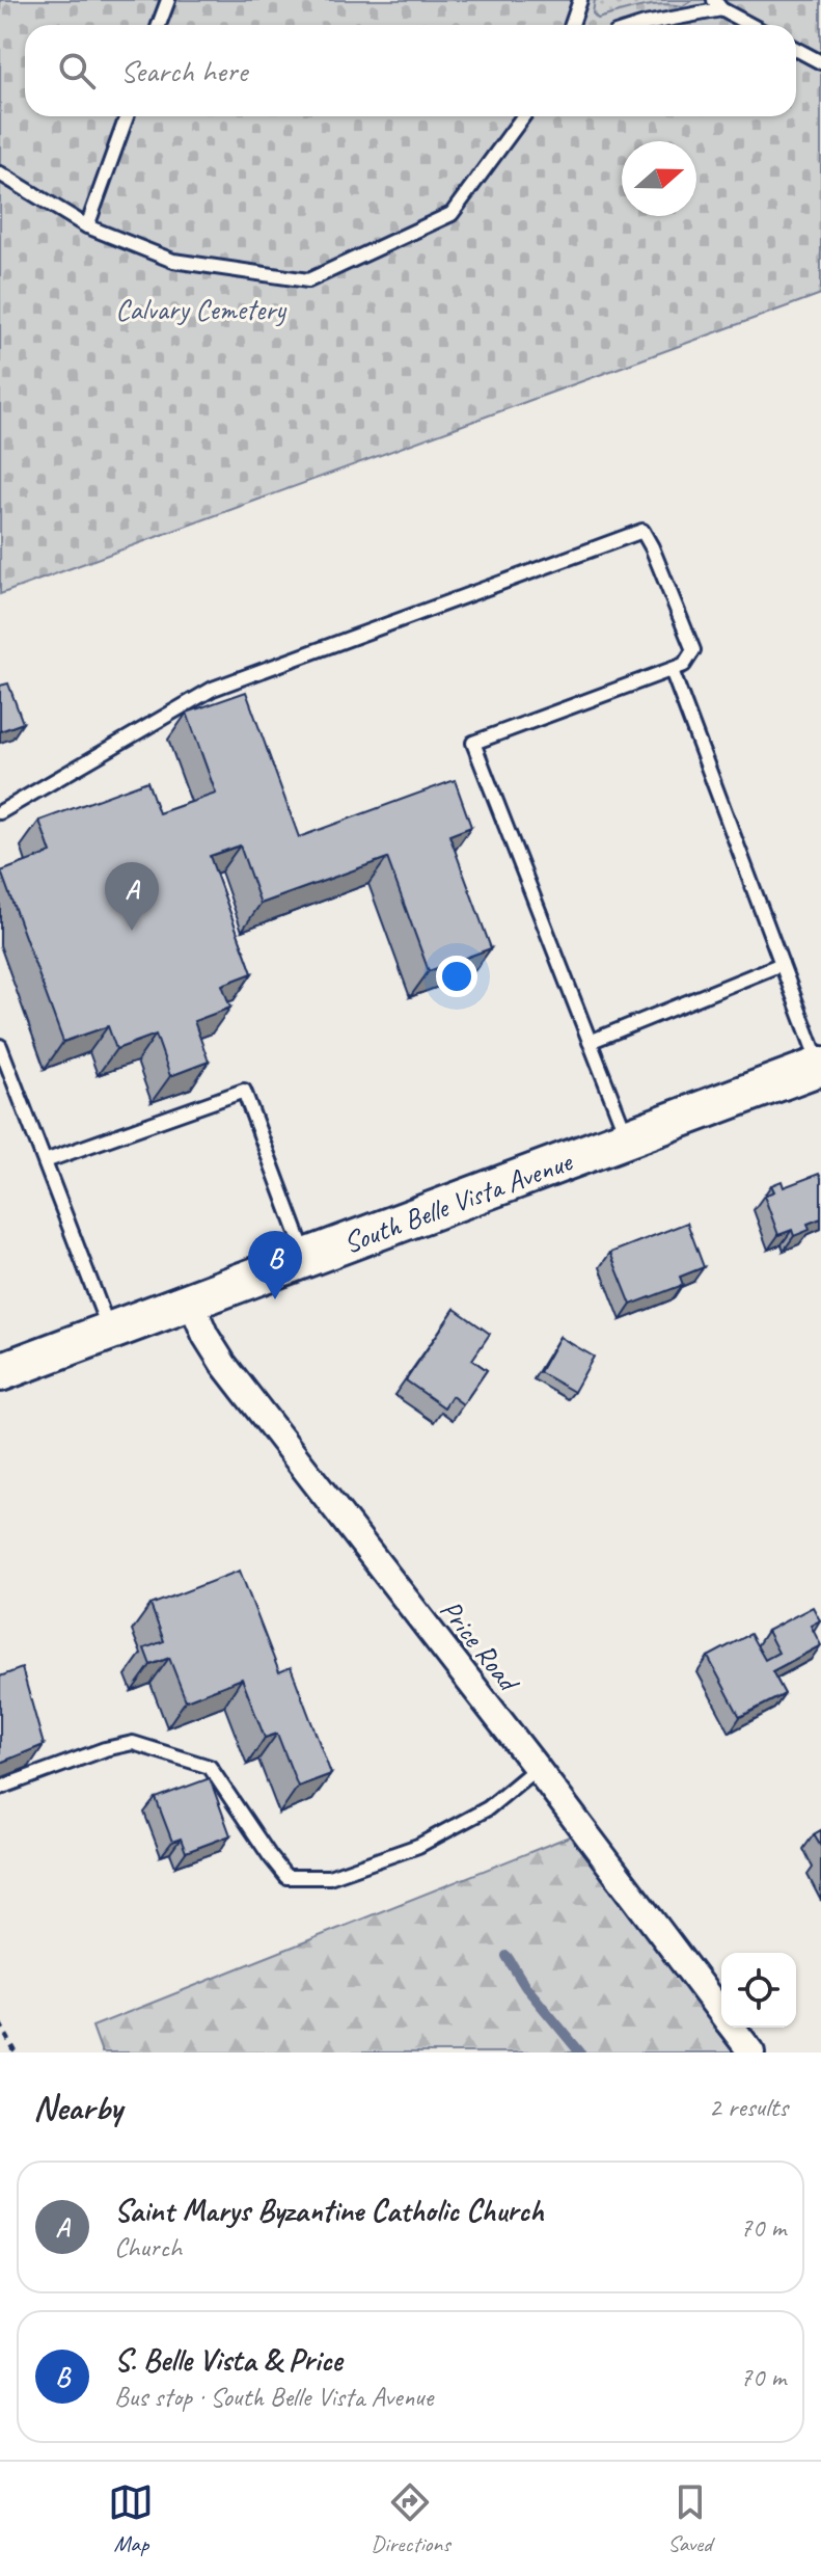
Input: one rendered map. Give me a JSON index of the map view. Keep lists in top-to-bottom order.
{
  "streets": {
    "street": ["South Belle Vista Avenue", "Price Road"]
  },
  "crossings": [
    ["South Belle Vista Avenue", "Price Road"]
  ],
  "parks": ["Calvary Cemetery"],
  "north": "right",
  "page": {
    "search": "Search here",
    "pins": ["A", "B"],
    "heading": ["Nearby", "2 results"],
    "list": [
      {
        "mark": "A",
        "name": "Saint Marys Byzantine Catholic Church",
        "note": "Church",
        "value": "70 m"
      },
      {
        "mark": "B",
        "name": "S. Belle Vista & Price",
        "note": "Bus stop · South Belle Vista Avenue",
        "value": "70 m"
      }
    ],
    "nav": ["Map", "Directions", "Saved"]
  }
}
